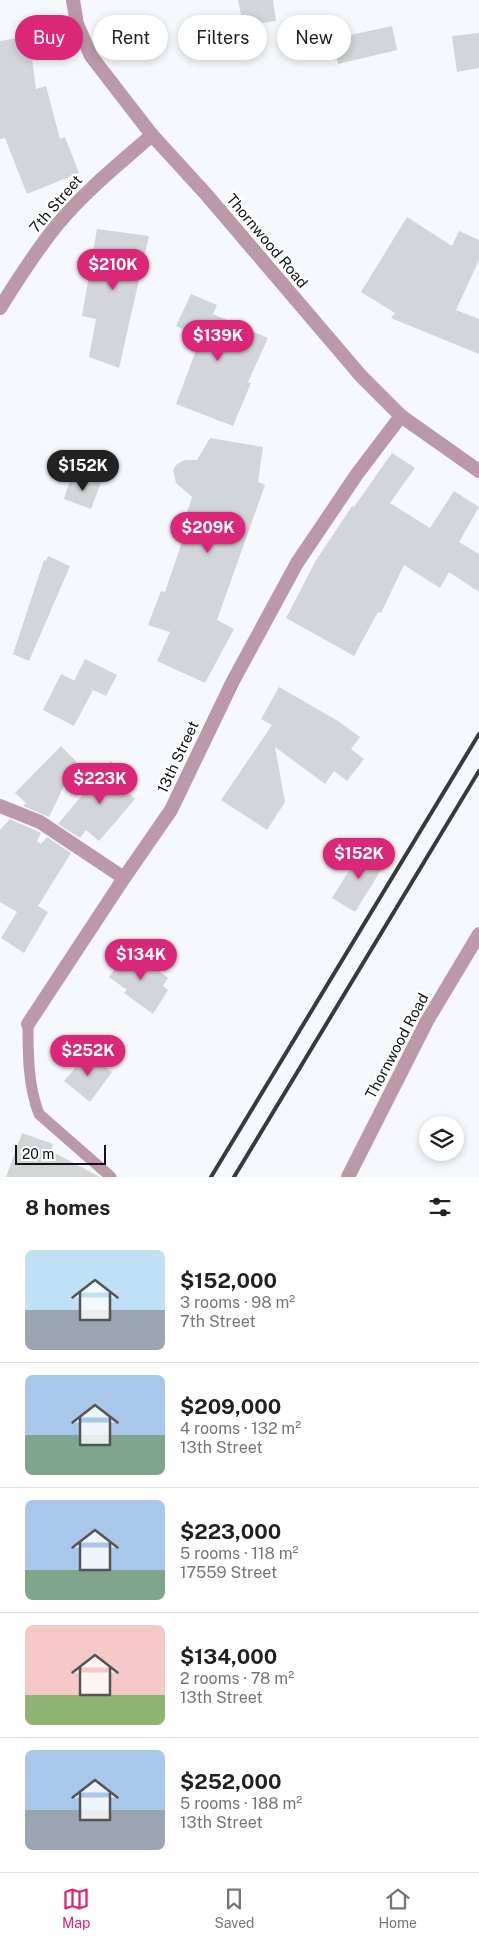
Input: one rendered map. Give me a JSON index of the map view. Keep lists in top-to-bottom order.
{
  "streets": {
    "street": ["7th Street", "Thornwood Road", "13th Street"]
  },
  "crossings": [
    ["7th Street", "Thornwood Road"],
    ["Thornwood Road", "13th Street"]
  ],
  "scale_bar": "20 m",
  "page": {
    "chip": [
      "Buy",
      "Rent",
      "Filters",
      "New"
    ],
    "price": [
      "$210K",
      "$139K",
      "$152K",
      "$209K",
      "$223K",
      "$152K",
      "$134K",
      "$252K"
    ],
    "scale": "20 m",
    "heading": "8 homes",
    "list": [
      {
        "name": "$152,000",
        "note": "3 rooms · 98 m² · 7th Street"
      },
      {
        "name": "$209,000",
        "note": "4 rooms · 132 m² · 13th Street"
      },
      {
        "name": "$223,000",
        "note": "5 rooms · 118 m² · 17559 Street"
      },
      {
        "name": "$134,000",
        "note": "2 rooms · 78 m² · 13th Street"
      },
      {
        "name": "$252,000",
        "note": "5 rooms · 188 m² · 13th Street"
      }
    ],
    "tabs": ["Map", "Saved", "Home"]
  }
}
